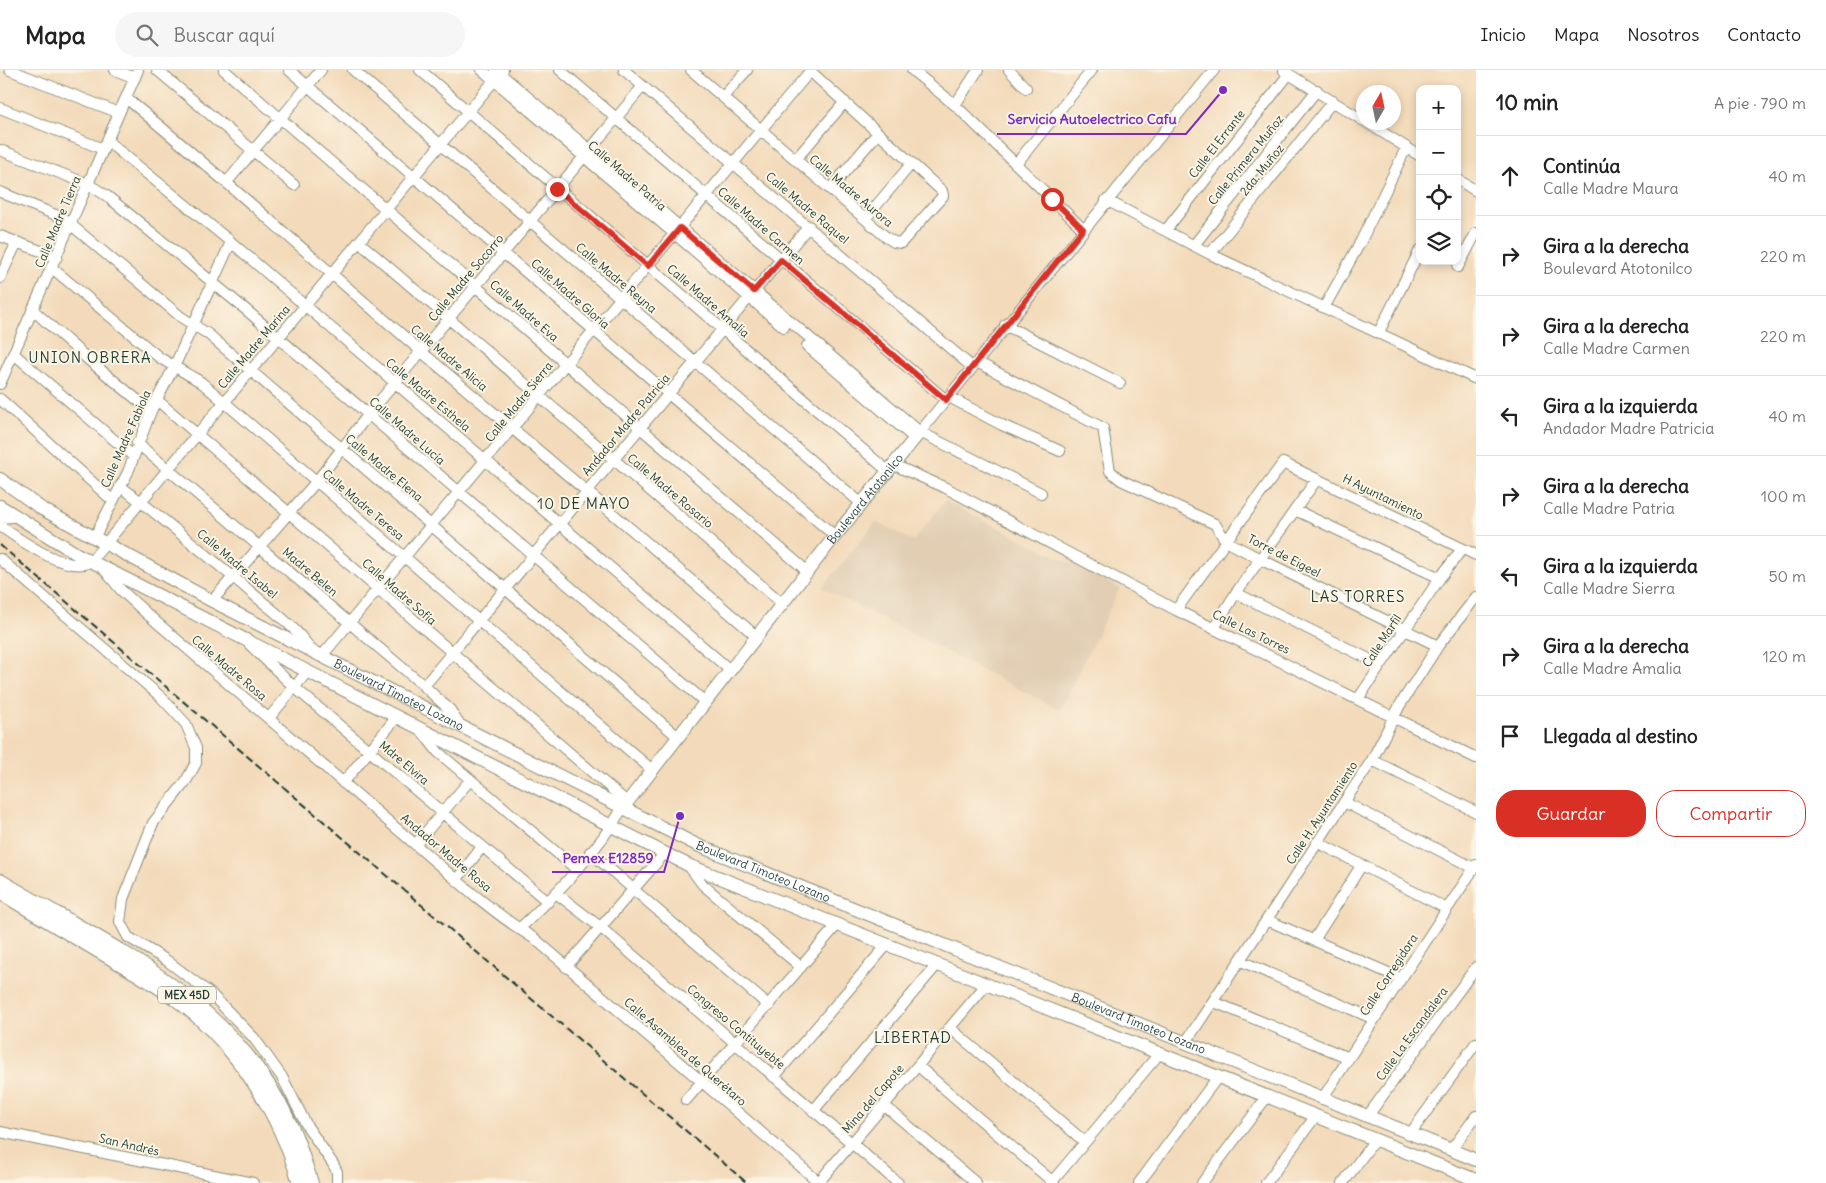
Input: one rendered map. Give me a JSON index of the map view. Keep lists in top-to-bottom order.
{
  "streets": {
    "highway": ["MEX 45D"],
    "main road": ["Boulevard Atotonilco", "Boulevard Timoteo Lozano"],
    "street": [
      "Calle El Errante",
      "Calle Primera Muñoz",
      "2da. Muñoz",
      "Calle Madre Patria",
      "Calle Madre Aurora",
      "Calle Madre Raquel",
      "Calle Madre Tierra",
      "Calle Madre Carmen",
      "Calle Madre Socorro",
      "Calle Madre Reyna",
      "Calle Madre Gloria",
      "Calle Madre Amalia",
      "Calle Madre Eva",
      "Calle Madre Marina",
      "Calle Madre Alicia",
      "Calle Madre Esthela",
      "Calle Madre Sierra",
      "Andador Madre Patricia",
      "Calle Madre Lucía",
      "Calle Madre Fabiola",
      "Calle Madre Elena",
      "Calle Madre Rosario",
      "H Ayuntamiento",
      "Calle Madre Teresa",
      "Torre de Eigeel",
      "Calle Madre Isabel",
      "Madre Belen",
      "Calle Madre Sofía",
      "Calle Las Torres",
      "Calle Marfil",
      "Calle Madre Rosa",
      "Mdre Elvira",
      "Calle H. Ayuntamiento",
      "Andador Madre Rosa",
      "Calle Corregidora",
      "Congreso Contituyebte",
      "Calle La Escandalera",
      "Calle Asamblea de Querétaro",
      "Mina del Capote",
      "San Andrés"
    ]
  },
  "crossings": [
    ["Calle Madre Patria", "Calle Madre Socorro"],
    ["Calle Madre Patria", "Calle Madre Marina"],
    ["Calle Madre Patria", "Calle Madre Sierra"],
    ["Calle Madre Patria", "Andador Madre Patricia"],
    ["Calle Madre Patria", "Boulevard Atotonilco"],
    ["Calle Madre Aurora", "Calle Madre Sierra"],
    ["Calle Madre Raquel", "Calle Madre Socorro"],
    ["Calle Madre Raquel", "Calle Madre Sierra"],
    ["Calle Madre Raquel", "Andador Madre Patricia"],
    ["Calle Madre Raquel", "H Ayuntamiento"],
    ["Calle Madre Raquel", "Boulevard Atotonilco"],
    ["Calle Madre Raquel", "Torre de Eigeel"],
    ["Calle Madre Tierra", "Calle Madre Alicia"],
    ["Calle Madre Tierra", "Calle Madre Esthela"],
    ["Calle Madre Tierra", "Calle Madre Lucía"],
    ["Calle Madre Tierra", "Calle Madre Elena"],
    ["Calle Madre Tierra", "Calle Madre Teresa"],
    ["Calle Madre Carmen", "Calle Madre Socorro"],
    ["Calle Madre Carmen", "Calle Madre Sierra"],
    ["Calle Madre Carmen", "Andador Madre Patricia"],
    ["Calle Madre Carmen", "Boulevard Atotonilco"],
    ["Calle Madre Socorro", "Calle Madre Reyna"],
    ["Calle Madre Socorro", "Calle Madre Gloria"],
    ["Calle Madre Socorro", "Calle Madre Amalia"],
    ["Calle Madre Socorro", "Calle Madre Eva"],
    ["Calle Madre Socorro", "Calle Madre Alicia"],
    ["Calle Madre Socorro", "Calle Madre Esthela"],
    ["Calle Madre Socorro", "Calle Madre Lucía"],
    ["Calle Madre Socorro", "Calle Madre Elena"],
    ["Calle Madre Socorro", "Calle Madre Rosario"],
    ["Calle Madre Socorro", "Calle Madre Teresa"],
    ["Calle Madre Socorro", "Calle Madre Isabel"],
    ["Calle Madre Socorro", "Madre Belen"],
    ["Calle Madre Socorro", "Calle Madre Sofía"],
    ["Calle Madre Socorro", "Boulevard Timoteo Lozano"],
    ["Calle Madre Reyna", "Calle Madre Marina"],
    ["Calle Madre Reyna", "Calle Madre Sierra"],
    ["Calle Madre Reyna", "Andador Madre Patricia"],
    ["Calle Madre Reyna", "Boulevard Atotonilco"],
    ["Calle Madre Gloria", "Calle Madre Marina"],
    ["Calle Madre Gloria", "Calle Madre Sierra"],
    ["Calle Madre Gloria", "Andador Madre Patricia"],
    ["Calle Madre Gloria", "Boulevard Atotonilco"],
    ["Calle Madre Amalia", "Calle Madre Marina"],
    ["Calle Madre Amalia", "Calle Madre Sierra"],
    ["Calle Madre Amalia", "Andador Madre Patricia"],
    ["Calle Madre Amalia", "Boulevard Atotonilco"],
    ["Calle Madre Amalia", "Calle Las Torres"],
    ["Calle Madre Eva", "Calle Madre Marina"],
    ["Calle Madre Eva", "Calle Madre Sierra"],
    ["Calle Madre Eva", "Andador Madre Patricia"],
    ["Calle Madre Eva", "Boulevard Atotonilco"],
    ["Calle Madre Marina", "Calle Madre Alicia"],
    ["Calle Madre Marina", "Calle Madre Esthela"],
    ["Calle Madre Marina", "Calle Madre Lucía"],
    ["Calle Madre Marina", "Calle Madre Fabiola"],
    ["Calle Madre Marina", "Calle Madre Elena"],
    ["Calle Madre Marina", "Calle Madre Rosario"],
    ["Calle Madre Marina", "Calle Madre Teresa"],
    ["Calle Madre Marina", "Calle Madre Isabel"],
    ["Calle Madre Marina", "Madre Belen"],
    ["Calle Madre Marina", "Calle Madre Sofía"],
    ["Calle Madre Marina", "Calle Madre Rosa"],
    ["Calle Madre Marina", "Boulevard Timoteo Lozano"],
    ["Calle Madre Alicia", "Calle Madre Sierra"],
    ["Calle Madre Alicia", "Andador Madre Patricia"],
    ["Calle Madre Alicia", "Boulevard Atotonilco"],
    ["Calle Madre Esthela", "Calle Madre Sierra"],
    ["Calle Madre Esthela", "Andador Madre Patricia"],
    ["Calle Madre Esthela", "Calle Madre Fabiola"],
    ["Calle Madre Esthela", "Boulevard Atotonilco"],
    ["Calle Madre Sierra", "Calle Madre Lucía"],
    ["Calle Madre Sierra", "Calle Madre Elena"],
    ["Calle Madre Sierra", "Calle Madre Rosario"],
    ["Calle Madre Sierra", "Calle Madre Teresa"],
    ["Calle Madre Sierra", "Calle Madre Isabel"],
    ["Calle Madre Sierra", "Madre Belen"],
    ["Calle Madre Sierra", "Calle Madre Sofía"],
    ["Calle Madre Sierra", "Boulevard Timoteo Lozano"],
    ["Andador Madre Patricia", "Calle Madre Lucía"],
    ["Andador Madre Patricia", "Calle Madre Elena"],
    ["Andador Madre Patricia", "Calle Madre Rosario"],
    ["Andador Madre Patricia", "Calle Madre Teresa"],
    ["Andador Madre Patricia", "Madre Belen"],
    ["Andador Madre Patricia", "Calle Madre Sofía"],
    ["Calle Madre Lucía", "Calle Madre Fabiola"],
    ["Calle Madre Lucía", "Boulevard Atotonilco"],
    ["Calle Madre Fabiola", "Calle Madre Elena"],
    ["Calle Madre Fabiola", "Calle Madre Teresa"],
    ["Calle Madre Fabiola", "Calle Madre Isabel"],
    ["Calle Madre Fabiola", "Madre Belen"],
    ["Calle Madre Fabiola", "Calle Madre Sofía"],
    ["Calle Madre Fabiola", "Boulevard Timoteo Lozano"],
    ["Calle Madre Elena", "Boulevard Atotonilco"],
    ["Calle Madre Rosario", "Boulevard Atotonilco"],
    ["H Ayuntamiento", "Torre de Eigeel"],
    ["H Ayuntamiento", "Calle Marfil"],
    ["Boulevard Atotonilco", "Calle Madre Teresa"],
    ["Boulevard Atotonilco", "Calle Madre Sofía"],
    ["Boulevard Atotonilco", "Boulevard Timoteo Lozano"],
    ["Boulevard Atotonilco", "Mdre Elvira"],
    ["Boulevard Atotonilco", "Andador Madre Rosa"],
    ["Boulevard Atotonilco", "Congreso Contituyebte"],
    ["Torre de Eigeel", "Calle Marfil"],
    ["Torre de Eigeel", "Calle H. Ayuntamiento"],
    ["Calle Madre Isabel", "Boulevard Timoteo Lozano"],
    ["Madre Belen", "Boulevard Timoteo Lozano"],
    ["Calle Madre Sofía", "Boulevard Timoteo Lozano"],
    ["Calle Las Torres", "Calle Marfil"],
    ["Calle Las Torres", "Calle H. Ayuntamiento"],
    ["Calle Madre Rosa", "Boulevard Timoteo Lozano"],
    ["Calle Madre Rosa", "Andador Madre Rosa"],
    ["Boulevard Timoteo Lozano", "Mdre Elvira"],
    ["Boulevard Timoteo Lozano", "Calle H. Ayuntamiento"],
    ["Boulevard Timoteo Lozano", "Calle Corregidora"],
    ["Boulevard Timoteo Lozano", "Calle La Escandalera"],
    ["Boulevard Timoteo Lozano", "Mina del Capote"],
    ["Andador Madre Rosa", "Calle Asamblea de Querétaro"],
    ["Congreso Contituyebte", "Mina del Capote"],
    ["Calle Asamblea de Querétaro", "Mina del Capote"]
  ],
  "districts": [
    "UNION OBRERA",
    "10 DE MAYO",
    "LAS TORRES",
    "LIBERTAD"
  ],
  "places": ["Servicio Autoelectrico Cafu", "Pemex E12859"],
  "north": "top",
  "page": {
    "header": "Mapa",
    "search": "Buscar aquí",
    "nav": [
      "Inicio",
      "Mapa",
      "Nosotros",
      "Contacto"
    ],
    "heading": ["10 min", "A pie · 790 m"],
    "map_buttons": ["+", "−"],
    "list": [
      ["Continúa", "Calle Madre Maura", "40 m"],
      ["Gira a la derecha", "Boulevard Atotonilco", "220 m"],
      ["Gira a la derecha", "Calle Madre Carmen", "220 m"],
      ["Gira a la izquierda", "Andador Madre Patricia", "40 m"],
      ["Gira a la derecha", "Calle Madre Patria", "100 m"],
      ["Gira a la izquierda", "Calle Madre Sierra", "50 m"],
      ["Gira a la derecha", "Calle Madre Amalia", "120 m"],
      "Llegada al destino"
    ],
    "buttons": ["Guardar", "Compartir"]
  }
}
